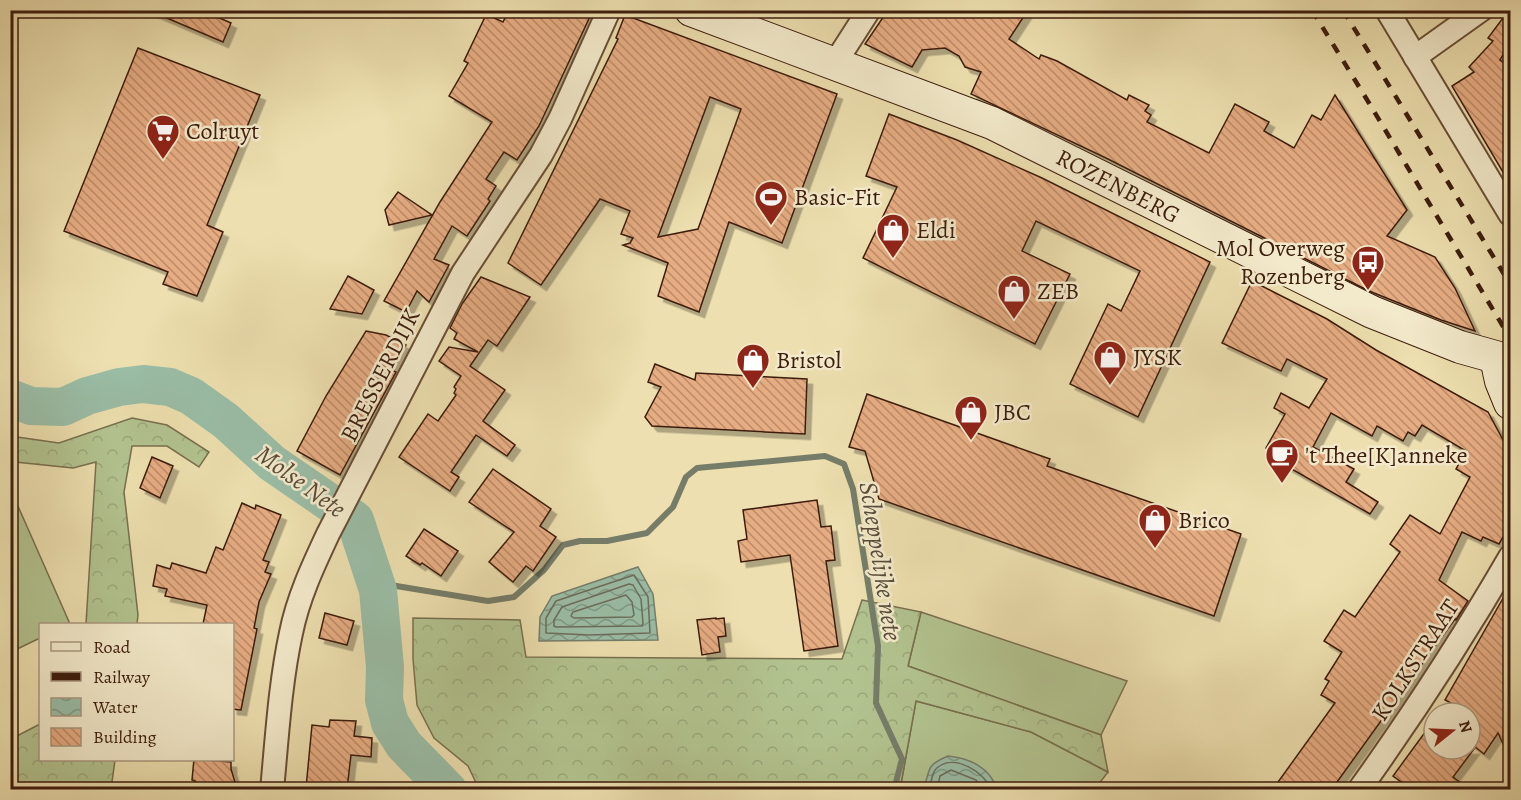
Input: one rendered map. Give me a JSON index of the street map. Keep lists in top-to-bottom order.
{
  "streets": {
    "main road": ["ROZENBERG"],
    "street": ["BRESSERDIJK", "KOLKSTRAAT"]
  },
  "water": ["Molse Nete", "Scheppelijke nete"],
  "places": {
    "supermarket": ["Colruyt"],
    "sports": ["Basic-Fit"],
    "shop": [
      "Eldi",
      "ZEB",
      "JYSK",
      "Bristol",
      "JBC",
      "Brico"
    ],
    "bus stop": ["Mol Overweg Rozenberg"],
    "cafe": ["'t Thee[K]anneke"]
  },
  "legend": [
    "Road",
    "Railway",
    "Water",
    "Building"
  ],
  "north": "right"
}
